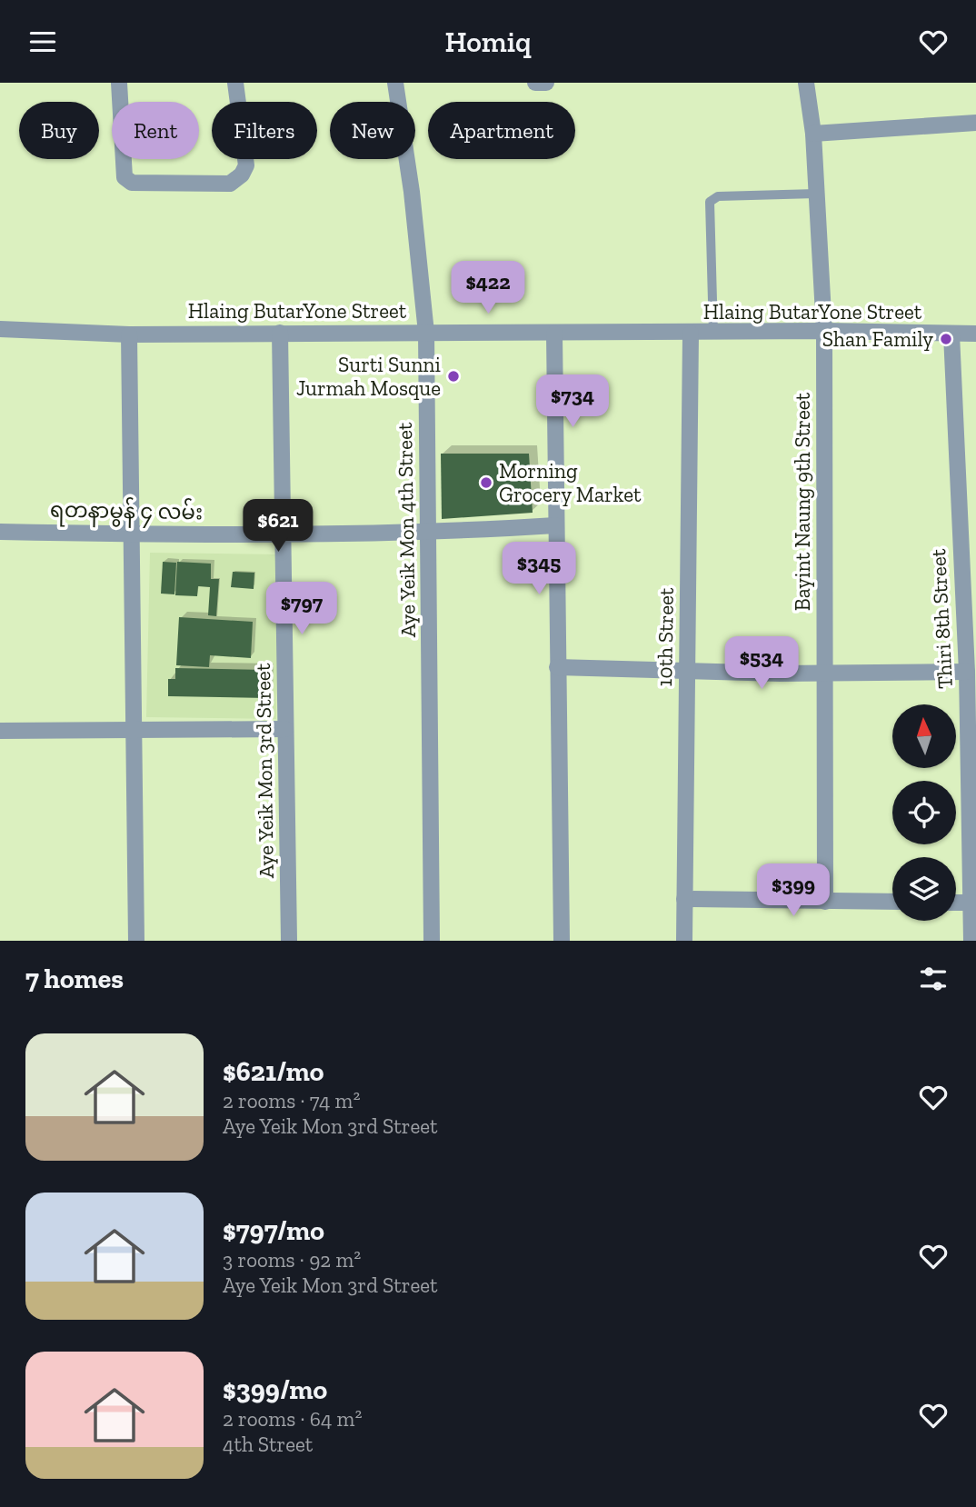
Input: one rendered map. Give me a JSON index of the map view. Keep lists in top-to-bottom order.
{
  "streets": {
    "street": [
      "Hlaing ButarYone Street",
      "Bayint Naung 9th Street",
      "ရတနာမွန် ၄ လမ်း",
      "Aye Yeik Mon 4th Street",
      "Thiri 8th Street",
      "10th Street",
      "Aye Yeik Mon 3rd Street"
    ]
  },
  "crossings": [
    ["Hlaing ButarYone Street", "Bayint Naung 9th Street"],
    ["Hlaing ButarYone Street", "Aye Yeik Mon 4th Street"],
    ["Hlaing ButarYone Street", "Thiri 8th Street"],
    ["Hlaing ButarYone Street", "10th Street"],
    ["Hlaing ButarYone Street", "Aye Yeik Mon 3rd Street"],
    ["ရတနာမွန် ၄ လမ်း", "Aye Yeik Mon 4th Street"],
    ["ရတနာမွန် ၄ လမ်း", "Aye Yeik Mon 3rd Street"]
  ],
  "places": ["Shan Family", "Surti Sunni Jurmah Mosque", "Morning Grocery Market"],
  "north": "top",
  "page": {
    "header": "Homiq",
    "chip": [
      "Buy",
      "Rent",
      "Filters",
      "New",
      "Apartment"
    ],
    "price": [
      "$422",
      "$734",
      "$621",
      "$345",
      "$797",
      "$534",
      "$399"
    ],
    "heading": "7 homes",
    "list": [
      {
        "name": "$621/mo",
        "note": "2 rooms · 74 m² · Aye Yeik Mon 3rd Street"
      },
      {
        "name": "$797/mo",
        "note": "3 rooms · 92 m² · Aye Yeik Mon 3rd Street"
      },
      {
        "name": "$399/mo",
        "note": "2 rooms · 64 m² · 4th Street"
      }
    ]
  }
}
